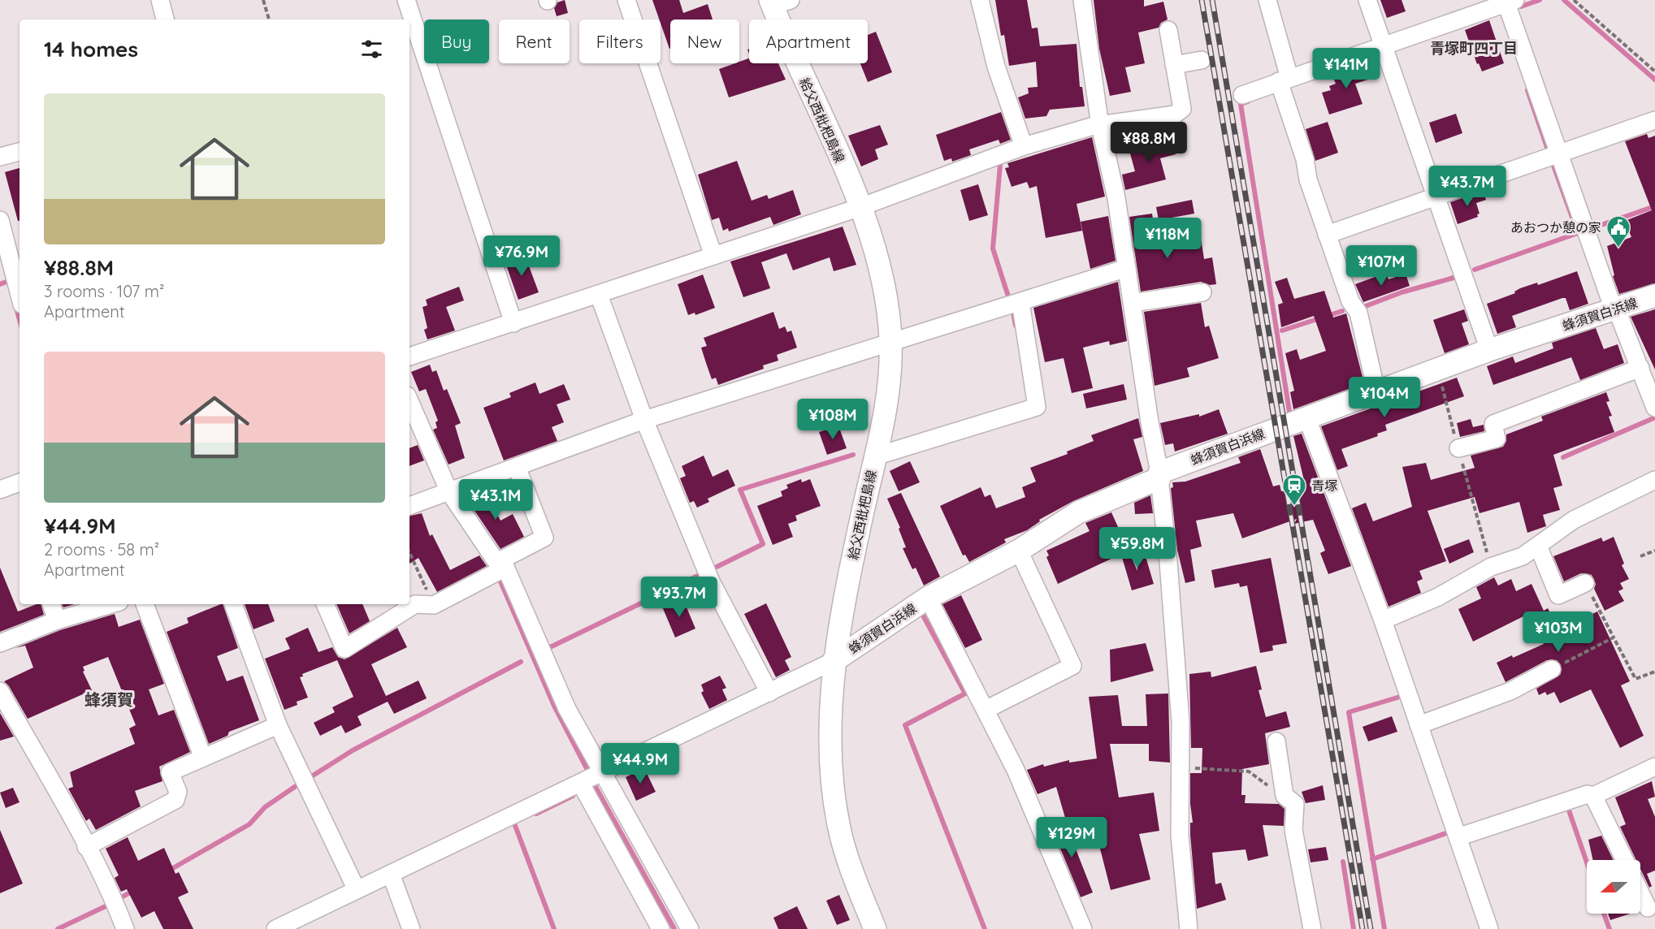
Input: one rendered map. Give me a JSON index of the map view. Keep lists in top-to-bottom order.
{
  "streets": {
    "main road": ["給父西枇杷島線", "蜂須賀白浜線"]
  },
  "crossings": [
    ["給父西枇杷島線", "蜂須賀白浜線"]
  ],
  "districts": ["青塚町四丁目", "蜂須賀"],
  "places": {
    "public building": ["あおつか憩の家"],
    "station": ["青塚"]
  },
  "north": "left",
  "page": {
    "chip": [
      "Buy",
      "Rent",
      "Filters",
      "New",
      "Apartment"
    ],
    "heading": "14 homes",
    "price": [
      "¥141M",
      "¥88.8M",
      "¥43.7M",
      "¥118M",
      "¥76.9M",
      "¥107M",
      "¥104M",
      "¥108M",
      "¥43.1M",
      "¥59.8M",
      "¥93.7M",
      "¥103M",
      "¥44.9M",
      "¥129M"
    ],
    "list": [
      {
        "name": "¥88.8M",
        "note": "3 rooms · 107 m² · Apartment"
      },
      {
        "name": "¥44.9M",
        "note": "2 rooms · 58 m² · Apartment"
      }
    ]
  }
}
